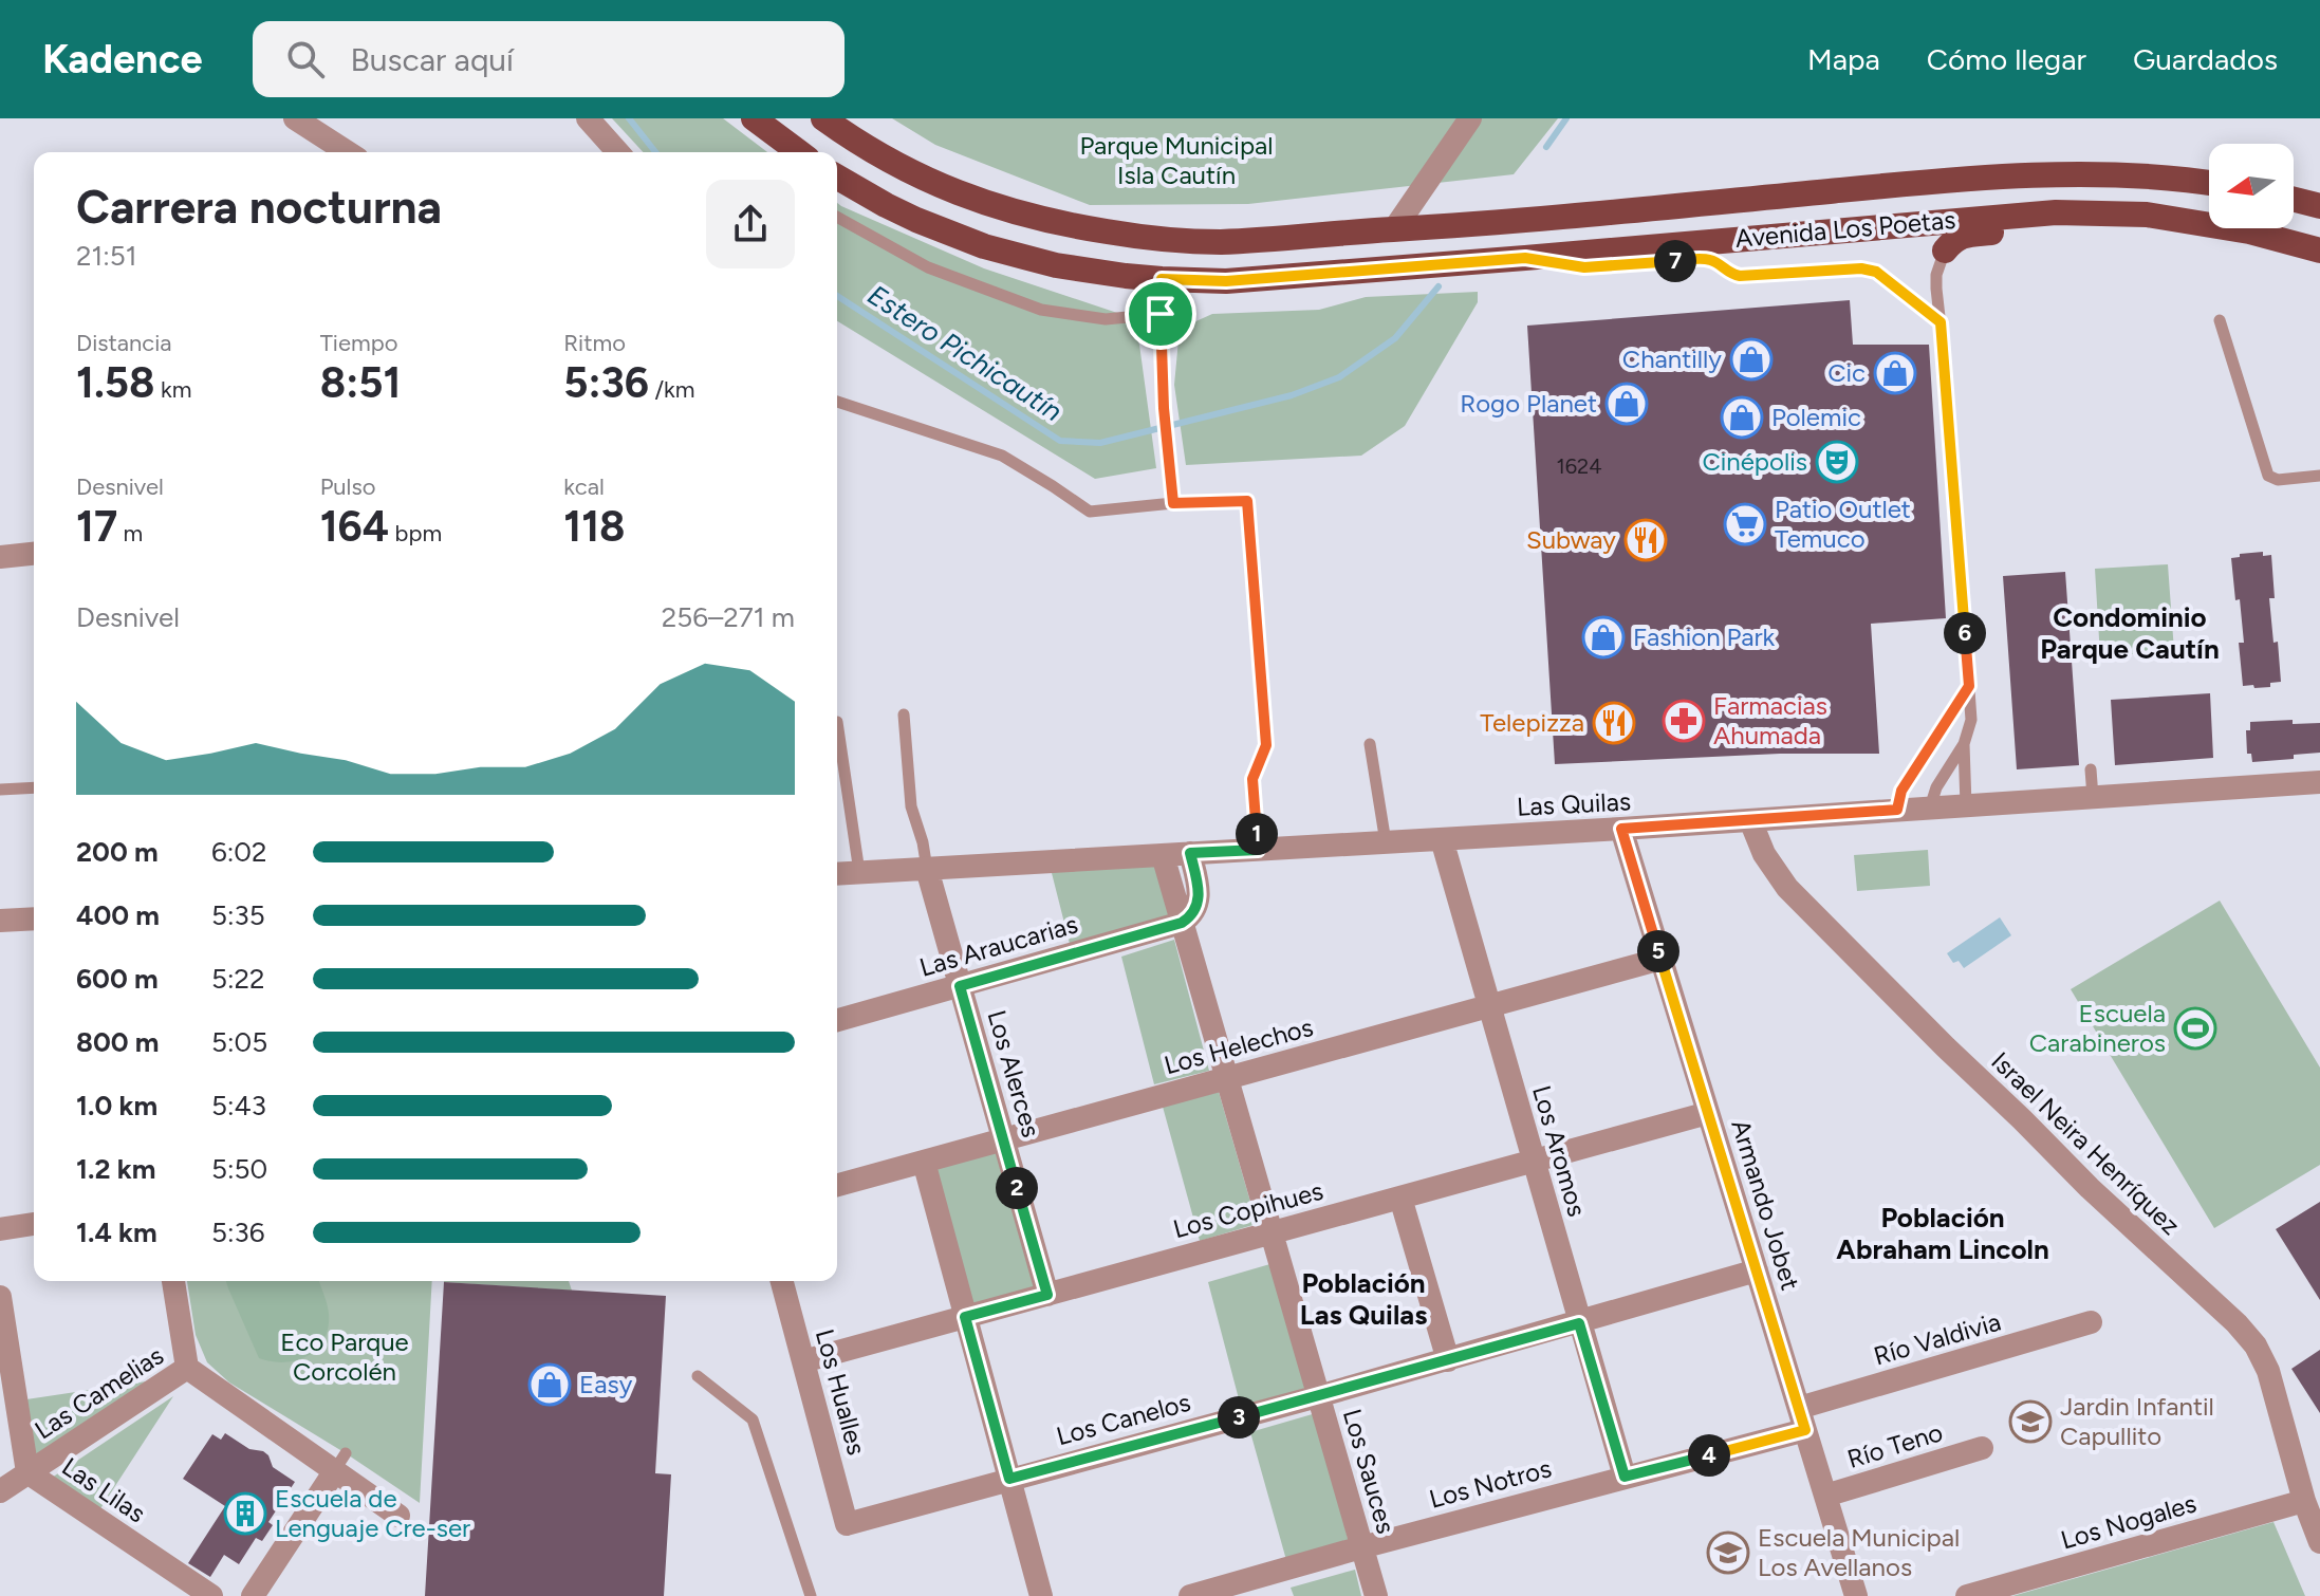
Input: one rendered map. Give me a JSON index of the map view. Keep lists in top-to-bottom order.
{
  "streets": {
    "main road": ["Avenida Los Poetas"],
    "street": [
      "Las Quilas",
      "Las Araucarias",
      "Los Helechos",
      "Los Alerces",
      "Israel Neira Henríquez",
      "Los Aromos",
      "Armando Jobet",
      "Los Copihues",
      "Río Valdivia",
      "Los Hualles",
      "Las Camelias",
      "Los Canelos",
      "Río Teno",
      "Los Sauces",
      "Los Notros",
      "Las Lilas",
      "Los Nogales"
    ]
  },
  "crossings": [
    ["Las Quilas", "Los Alerces"],
    ["Las Quilas", "Israel Neira Henríquez"],
    ["Las Quilas", "Los Aromos"],
    ["Las Quilas", "Armando Jobet"],
    ["Las Quilas", "Los Sauces"],
    ["Las Araucarias", "Los Alerces"],
    ["Las Araucarias", "Los Sauces"],
    ["Los Helechos", "Los Alerces"],
    ["Los Helechos", "Los Aromos"],
    ["Los Helechos", "Armando Jobet"],
    ["Los Helechos", "Los Sauces"],
    ["Los Alerces", "Los Copihues"],
    ["Israel Neira Henríquez", "Los Nogales"],
    ["Los Aromos", "Los Copihues"],
    ["Los Aromos", "Los Canelos"],
    ["Los Aromos", "Los Notros"],
    ["Armando Jobet", "Los Copihues"],
    ["Armando Jobet", "Río Valdivia"],
    ["Armando Jobet", "Los Canelos"],
    ["Armando Jobet", "Río Teno"],
    ["Armando Jobet", "Los Notros"],
    ["Los Copihues", "Los Hualles"],
    ["Los Copihues", "Los Sauces"],
    ["Río Valdivia", "Los Notros"],
    ["Los Hualles", "Los Canelos"],
    ["Las Camelias", "Las Lilas"],
    ["Los Canelos", "Los Sauces"],
    ["Los Sauces", "Los Notros"]
  ],
  "districts": ["Condominio Parque Cautín", "Población Abraham Lincoln", "Población Las Quilas"],
  "water": ["Estero Pichicautín"],
  "parks": ["Parque Municipal Isla Cautín", "Eco Parque Corcolén"],
  "places": {
    "shop": [
      "Chantilly",
      "Cic",
      "Rogo Planet",
      "Polemic",
      "Fashion Park",
      "Easy"
    ],
    "theatre": ["Cinépolis"],
    "supermarket": ["Patio Outlet Temuco"],
    "restaurant": ["Subway", "Telepizza"],
    "pharmacy": ["Farmacias Ahumada"],
    "sports": ["Escuela Carabineros"],
    "school or university": ["Jardin Infantil Capullito", "Escuela Municipal Los Avellanos"],
    "building": ["Escuela de Lenguaje Cre-ser"]
  },
  "house_numbers": ["1624"],
  "north": "left",
  "page": {
    "header": "Kadence",
    "search": "Buscar aquí",
    "nav": ["Mapa", "Cómo llegar", "Guardados"],
    "heading": ["Carrera nocturna", "21:51"],
    "pins": [
      "7",
      "6",
      "1",
      "5",
      "2",
      "3",
      "4"
    ],
    "stats": [
      ["Distancia", "1.58 km"],
      ["Tiempo", "8:51"],
      ["Ritmo", "5:36 /km"],
      ["Desnivel", "17 m"],
      ["Pulso", "164 bpm"],
      ["kcal", "118"]
    ],
    "chart": ["Desnivel", "256–271 m"],
    "list": [
      {
        "name": "200 m",
        "note": "6:02"
      },
      {
        "name": "400 m",
        "note": "5:35"
      },
      {
        "name": "600 m",
        "note": "5:22"
      },
      {
        "name": "800 m",
        "note": "5:05"
      },
      {
        "name": "1.0 km",
        "note": "5:43"
      },
      {
        "name": "1.2 km",
        "note": "5:50"
      },
      {
        "name": "1.4 km",
        "note": "5:36"
      }
    ]
  }
}
